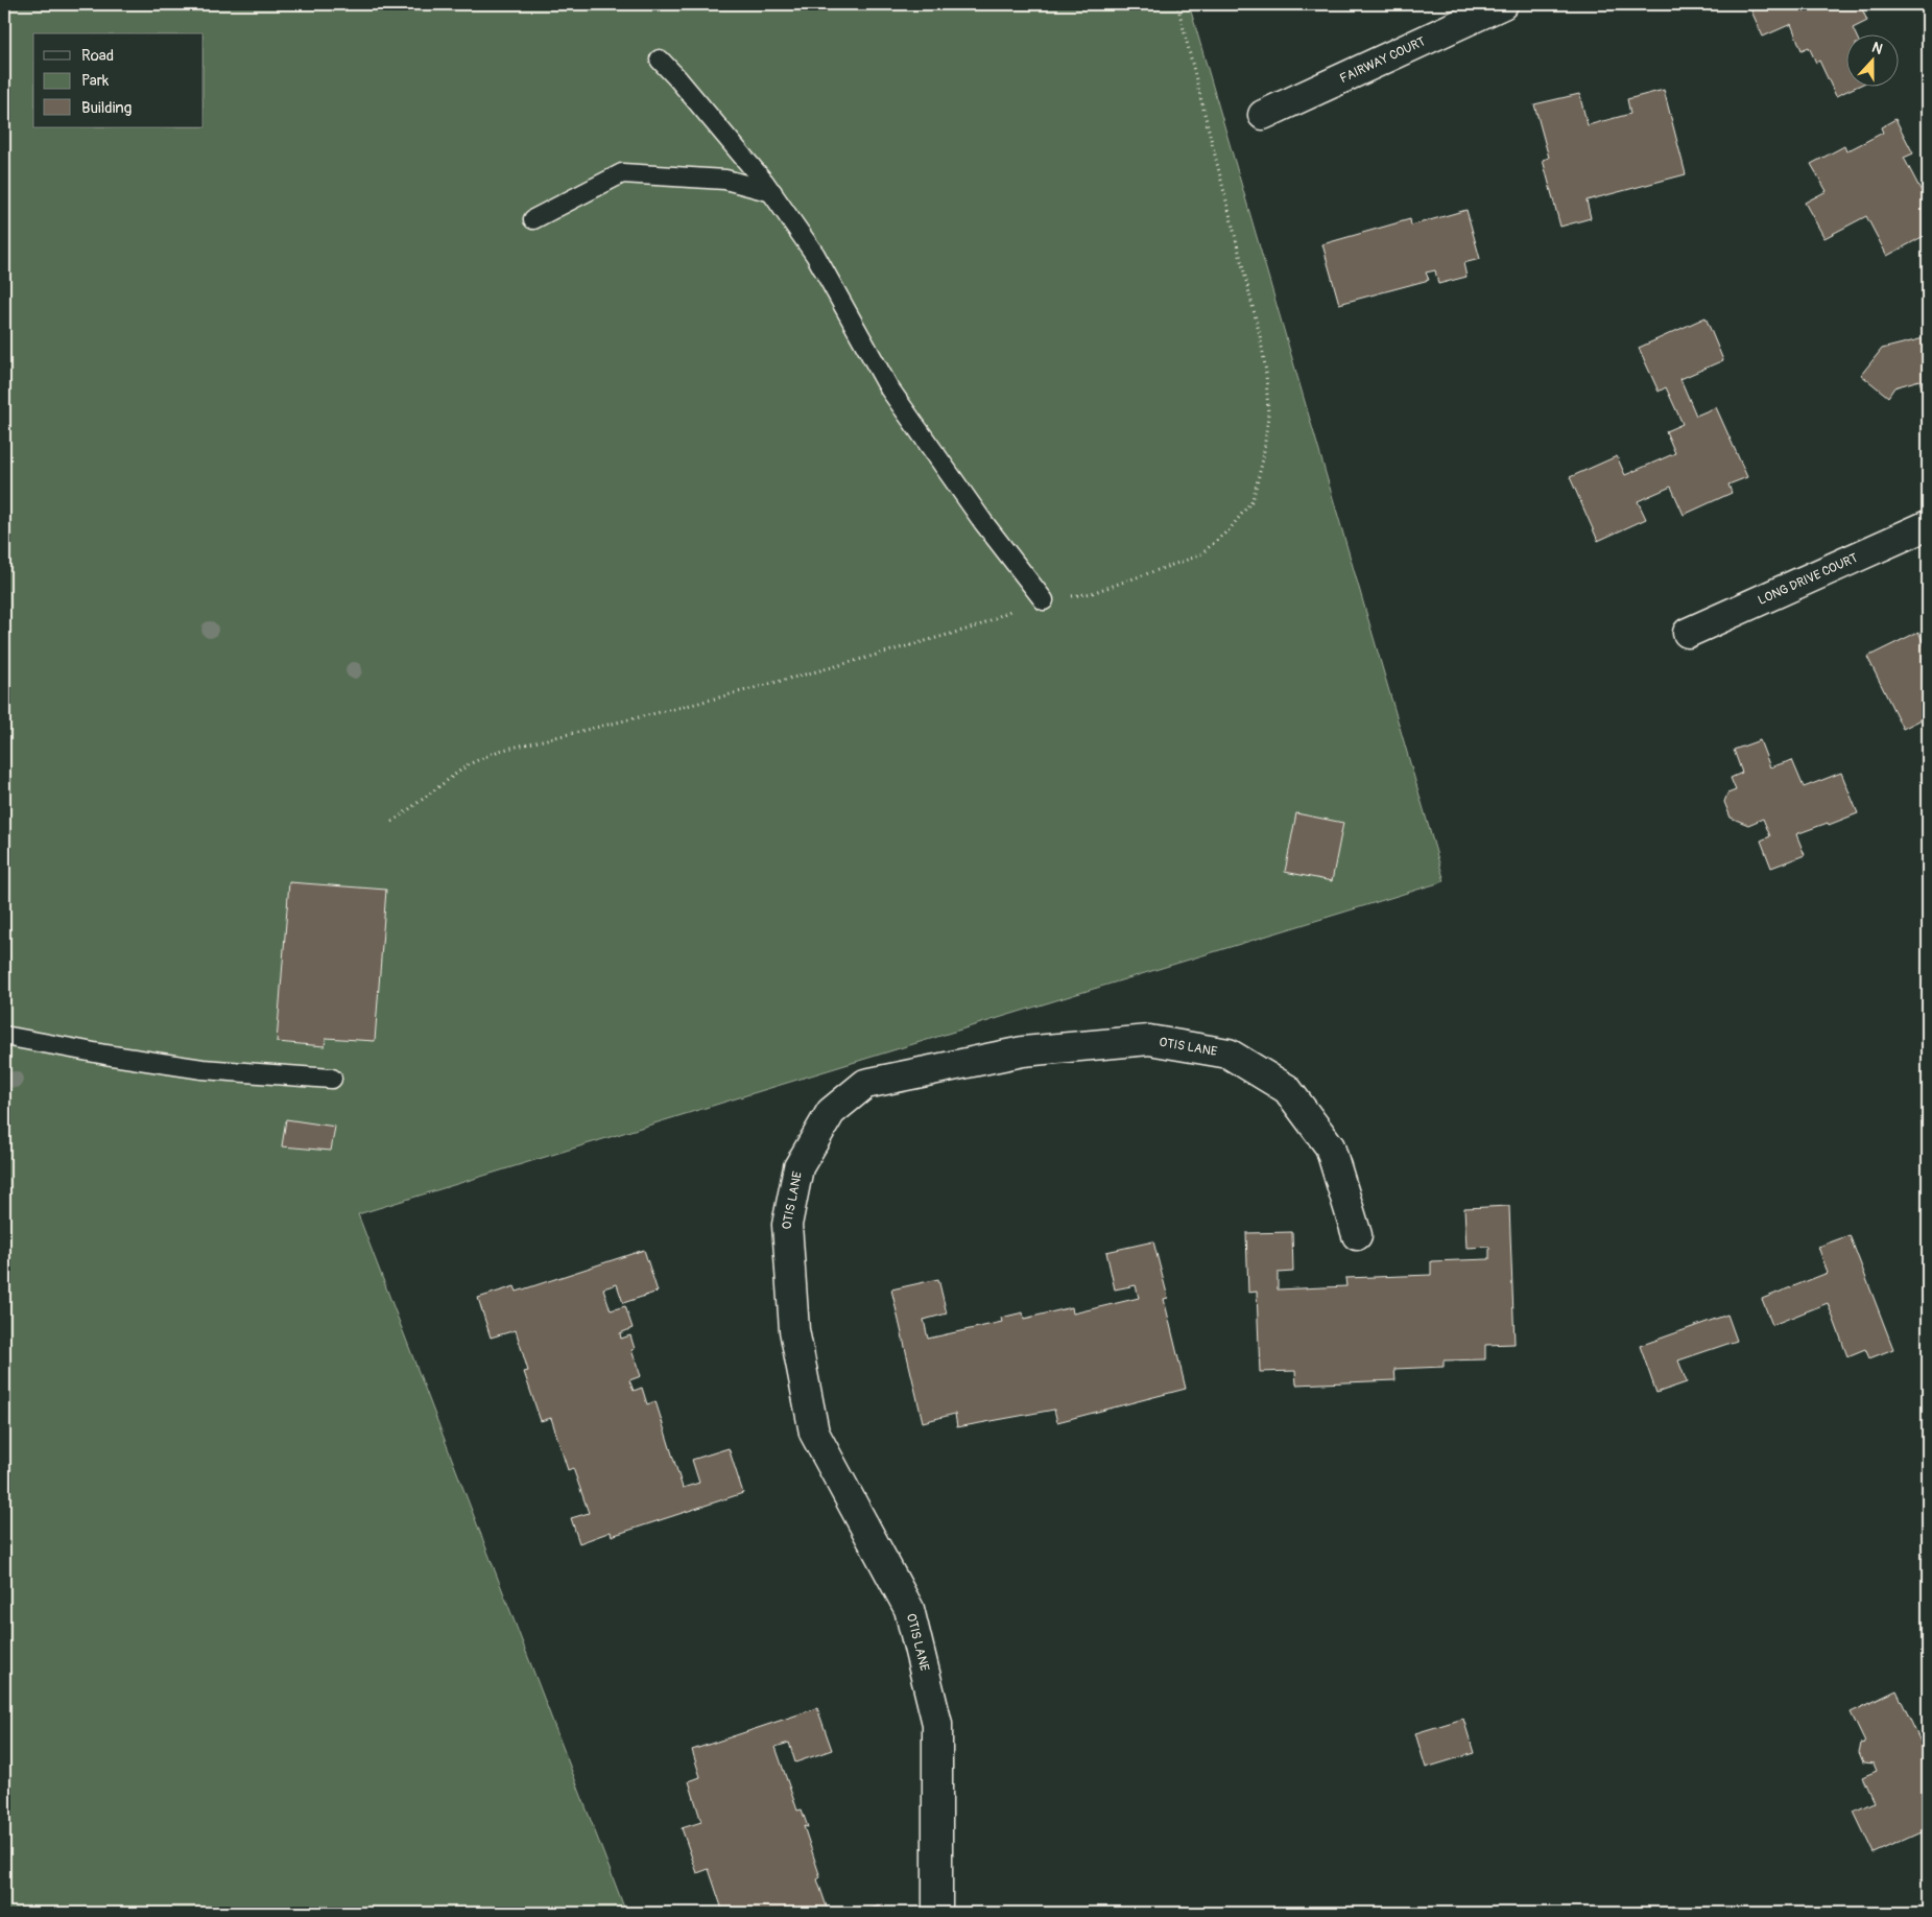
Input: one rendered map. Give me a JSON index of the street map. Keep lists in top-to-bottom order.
{
  "streets": {
    "street": ["FAIRWAY COURT", "LONG DRIVE COURT", "OTIS LANE"]
  },
  "legend": ["Road", "Park", "Building"],
  "north": "top"
}
